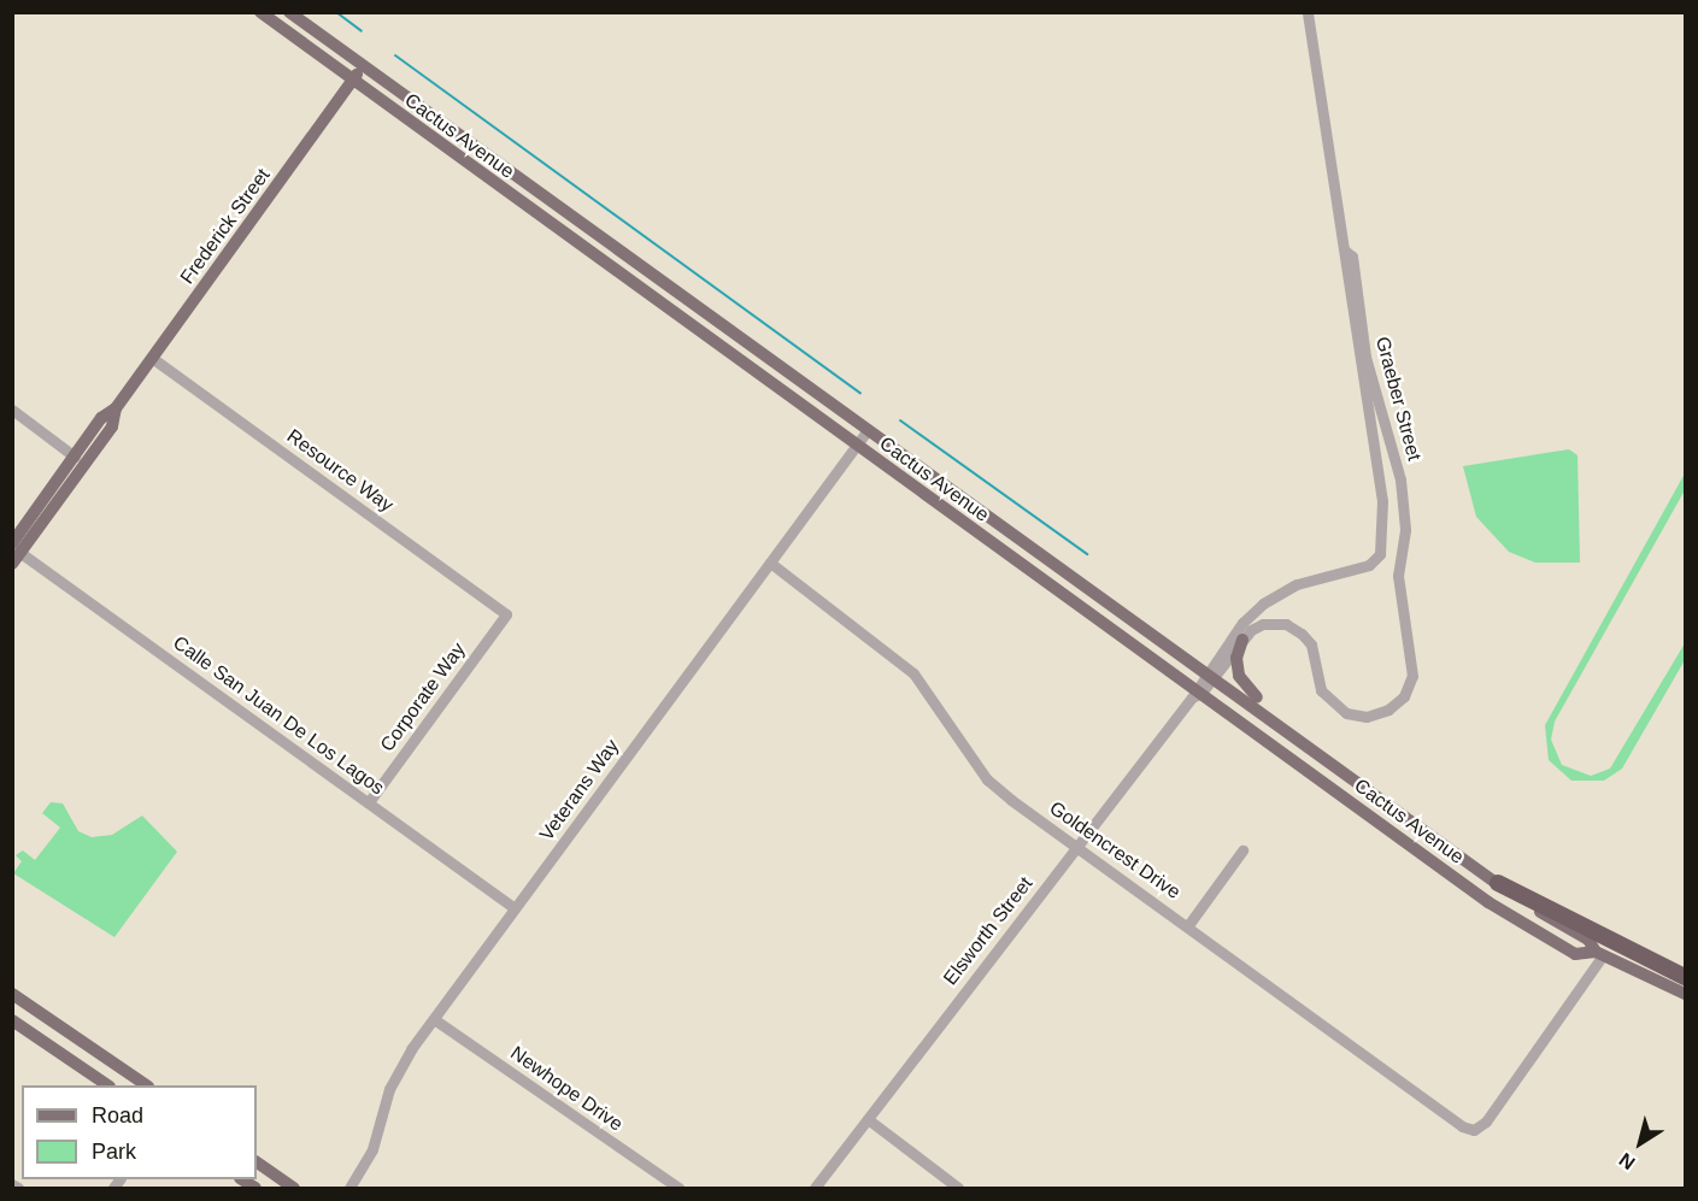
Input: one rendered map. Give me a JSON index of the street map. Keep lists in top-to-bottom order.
{
  "streets": {
    "main road": ["Cactus Avenue", "Frederick Street"],
    "street": [
      "Graeber Street",
      "Resource Way",
      "Corporate Way",
      "Calle San Juan De Los Lagos",
      "Veterans Way",
      "Goldencrest Drive",
      "Elsworth Street",
      "Newhope Drive"
    ]
  },
  "crossings": [
    ["Cactus Avenue", "Frederick Street"],
    ["Cactus Avenue", "Graeber Street"],
    ["Cactus Avenue", "Veterans Way"],
    ["Cactus Avenue", "Goldencrest Drive"],
    ["Cactus Avenue", "Elsworth Street"],
    ["Frederick Street", "Resource Way"],
    ["Frederick Street", "Calle San Juan De Los Lagos"],
    ["Graeber Street", "Elsworth Street"],
    ["Resource Way", "Corporate Way"],
    ["Corporate Way", "Calle San Juan De Los Lagos"],
    ["Calle San Juan De Los Lagos", "Veterans Way"],
    ["Veterans Way", "Goldencrest Drive"],
    ["Veterans Way", "Newhope Drive"],
    ["Goldencrest Drive", "Elsworth Street"]
  ],
  "legend": ["Road", "Park"],
  "north": "bottom left"
}
